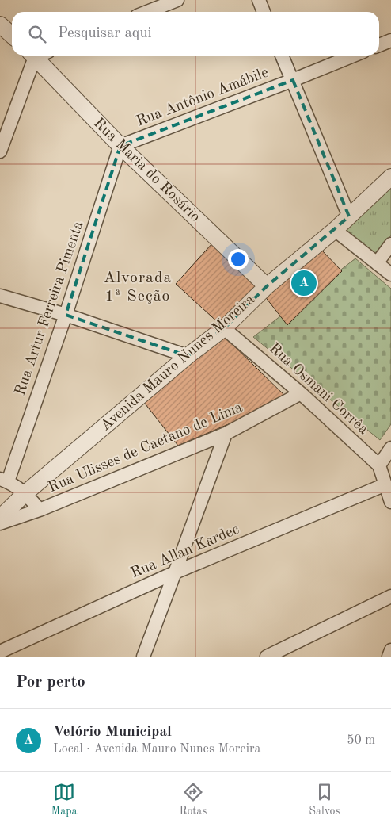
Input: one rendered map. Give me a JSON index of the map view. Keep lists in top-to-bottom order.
{
  "streets": {
    "street": [
      "Rua Antônio Amábile",
      "Rua Maria do Rosário",
      "Rua Artur Ferreira Pimenta",
      "Avenida Mauro Nunes Moreira",
      "Rua Osmani Corrêa",
      "Rua Ulisses de Caetano de Lima",
      "Rua Allan Kardec"
    ]
  },
  "crossings": [
    ["Rua Antônio Amábile", "Rua Maria do Rosário"],
    ["Rua Antônio Amábile", "Rua Artur Ferreira Pimenta"],
    ["Rua Maria do Rosário", "Rua Artur Ferreira Pimenta"],
    ["Rua Maria do Rosário", "Avenida Mauro Nunes Moreira"],
    ["Avenida Mauro Nunes Moreira", "Rua Osmani Corrêa"],
    ["Rua Osmani Corrêa", "Rua Ulisses de Caetano de Lima"],
    ["Rua Osmani Corrêa", "Rua Allan Kardec"]
  ],
  "districts": ["Alvorada 1ª Seção"],
  "page": {
    "search": "Pesquisar aqui",
    "pins": "A",
    "heading": "Por perto",
    "list": [
      {
        "mark": "A",
        "name": "Velório Municipal",
        "note": "Local · Avenida Mauro Nunes Moreira",
        "value": "50 m"
      }
    ],
    "nav": ["Mapa", "Rotas", "Salvos"]
  }
}
